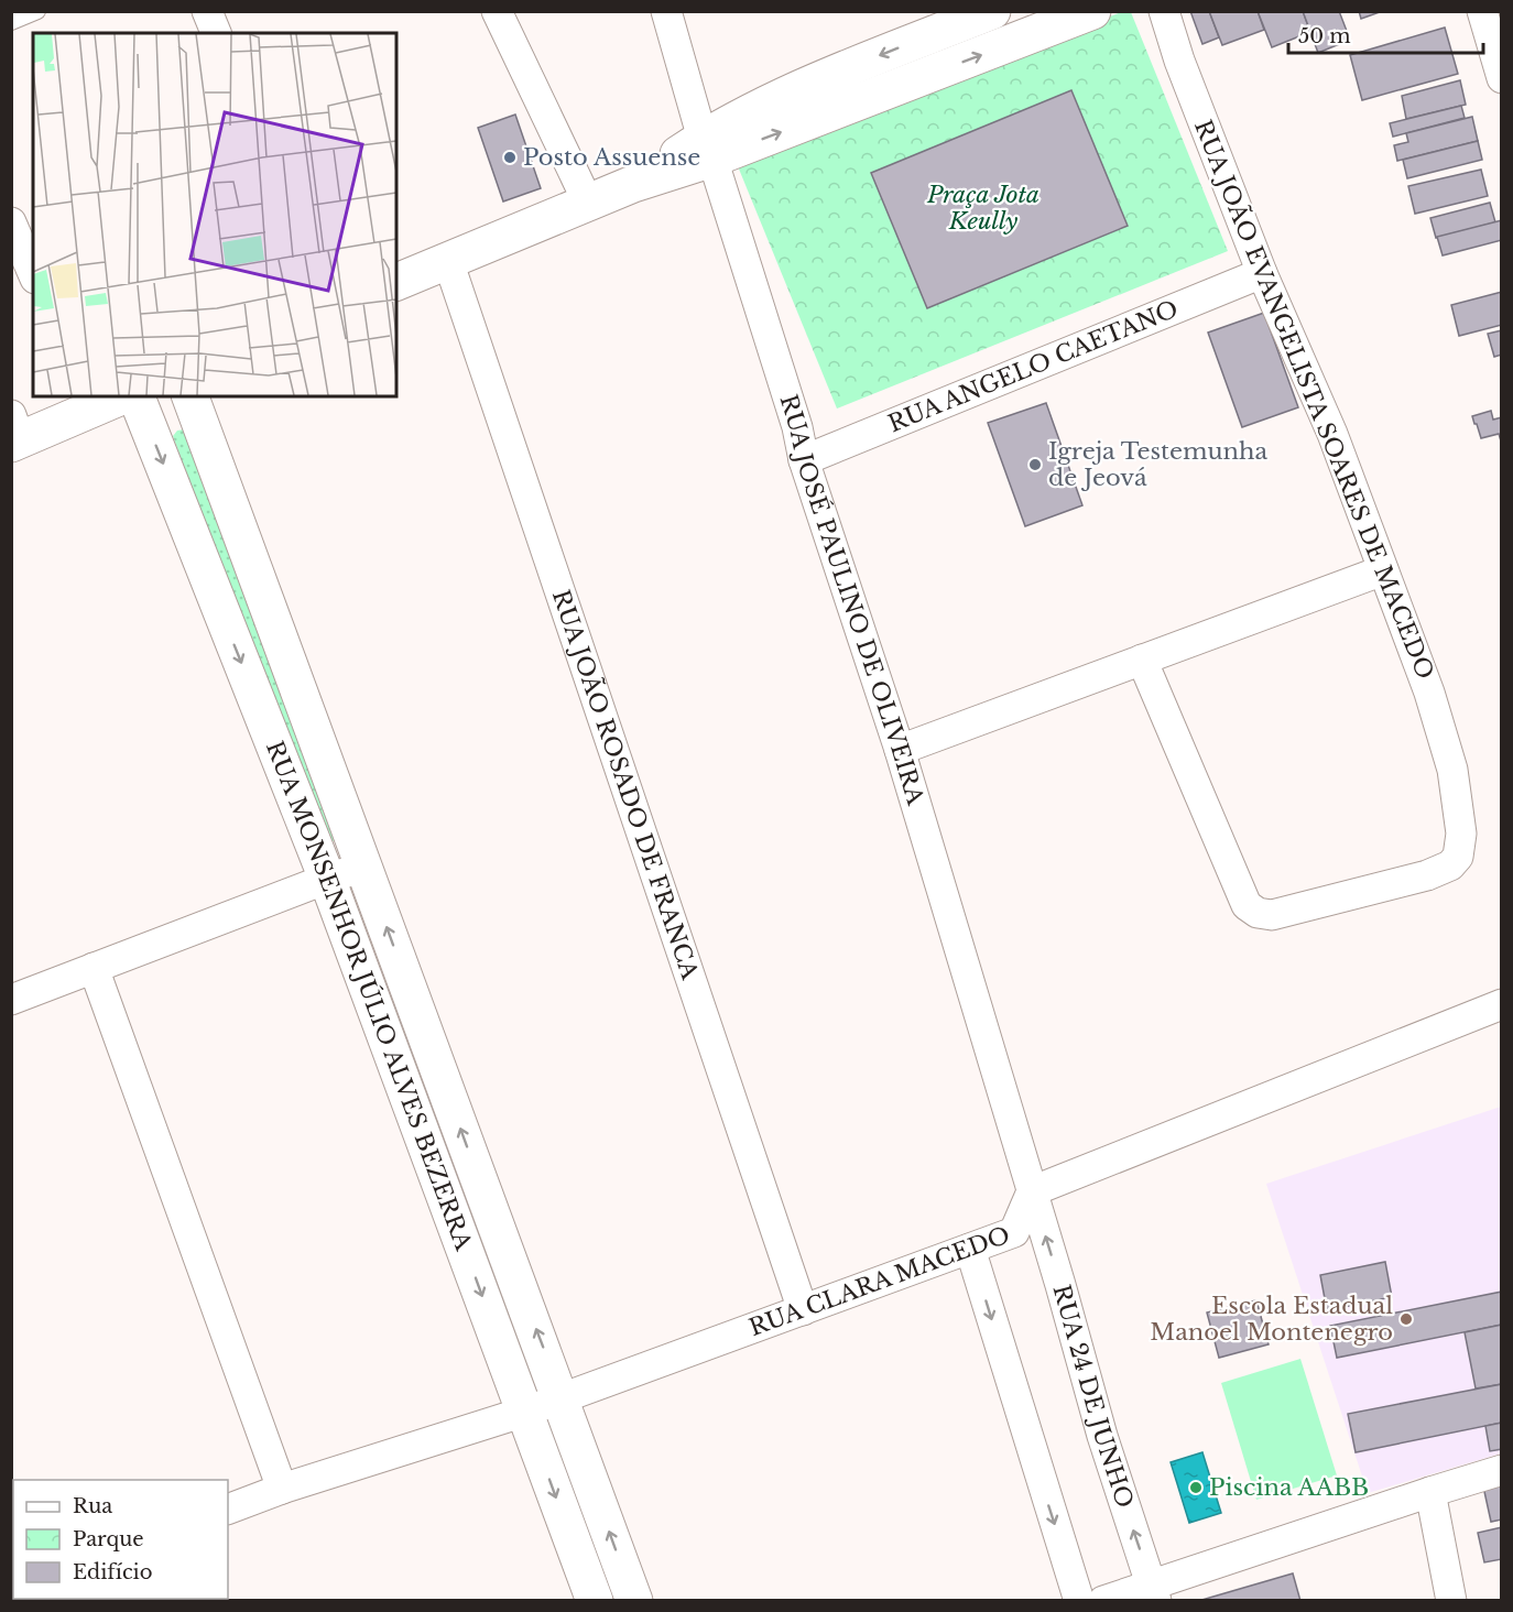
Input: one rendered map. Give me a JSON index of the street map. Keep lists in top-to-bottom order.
{
  "streets": {
    "street": [
      "RUA ANGELO CAETANO",
      "RUA JOÃO EVANGELISTA SOARES DE MACEDO",
      "RUA JOSÉ PAULINO DE OLIVEIRA",
      "RUA JOÃO ROSADO DE FRANCA",
      "RUA MONSENHOR JÚLIO ALVES BEZERRA",
      "RUA CLARA MACEDO",
      "RUA 24 DE JUNHO"
    ]
  },
  "crossings": [
    ["RUA ANGELO CAETANO", "RUA JOÃO EVANGELISTA SOARES DE MACEDO"],
    ["RUA ANGELO CAETANO", "RUA JOSÉ PAULINO DE OLIVEIRA"],
    ["RUA JOSÉ PAULINO DE OLIVEIRA", "RUA CLARA MACEDO"],
    ["RUA JOSÉ PAULINO DE OLIVEIRA", "RUA 24 DE JUNHO"],
    ["RUA JOÃO ROSADO DE FRANCA", "RUA CLARA MACEDO"],
    ["RUA MONSENHOR JÚLIO ALVES BEZERRA", "RUA CLARA MACEDO"],
    ["RUA CLARA MACEDO", "RUA 24 DE JUNHO"]
  ],
  "parks": ["Praça Jota Keully"],
  "places": [
    "Posto Assuense",
    "Igreja Testemunha de Jeová",
    "Escola Estadual Manoel Montenegro",
    "Piscina AABB"
  ],
  "legend": ["Rua", "Parque", "Edifício"],
  "scale_bar": "50 m"
}
